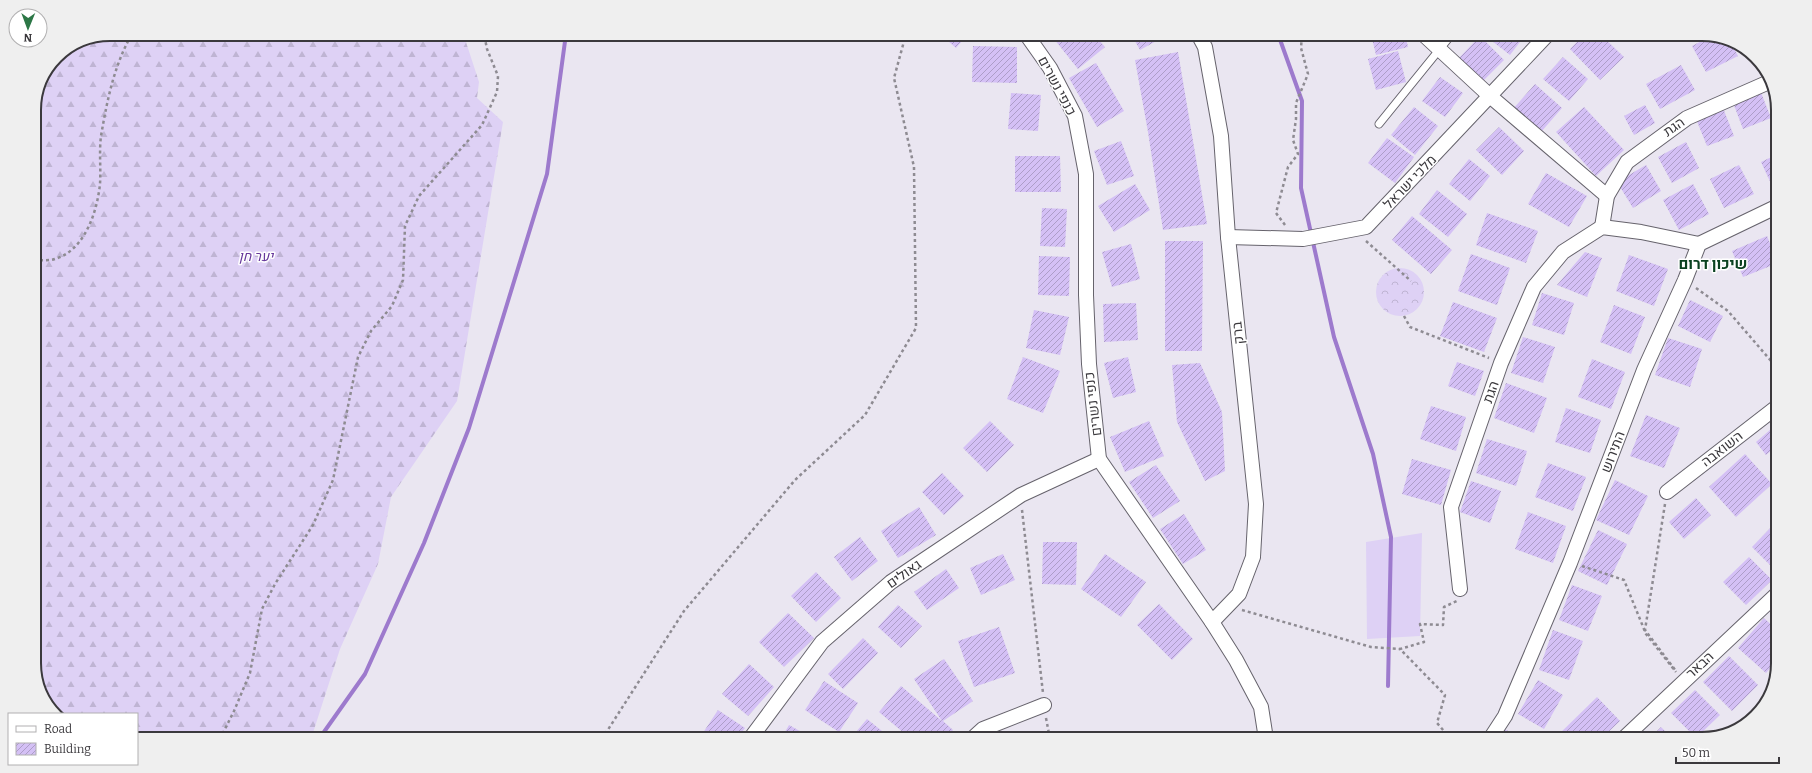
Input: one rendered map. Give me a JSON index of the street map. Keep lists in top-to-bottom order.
{
  "streets": {
    "street": [
      "כנפי נשרים",
      "הגת",
      "מלכי ישראל",
      "ברק",
      "השואבה",
      "התירוש",
      "גאולים",
      "הבאר"
    ]
  },
  "crossings": [
    ["כנפי נשרים", "ברק"],
    ["כנפי נשרים", "גאולים"],
    ["מלכי ישראל", "ברק"]
  ],
  "districts": ["שיכון דרום"],
  "parks": ["יער חן"],
  "legend": ["Road", "Building"],
  "scale_bar": "50 m",
  "north": "bottom"
}
